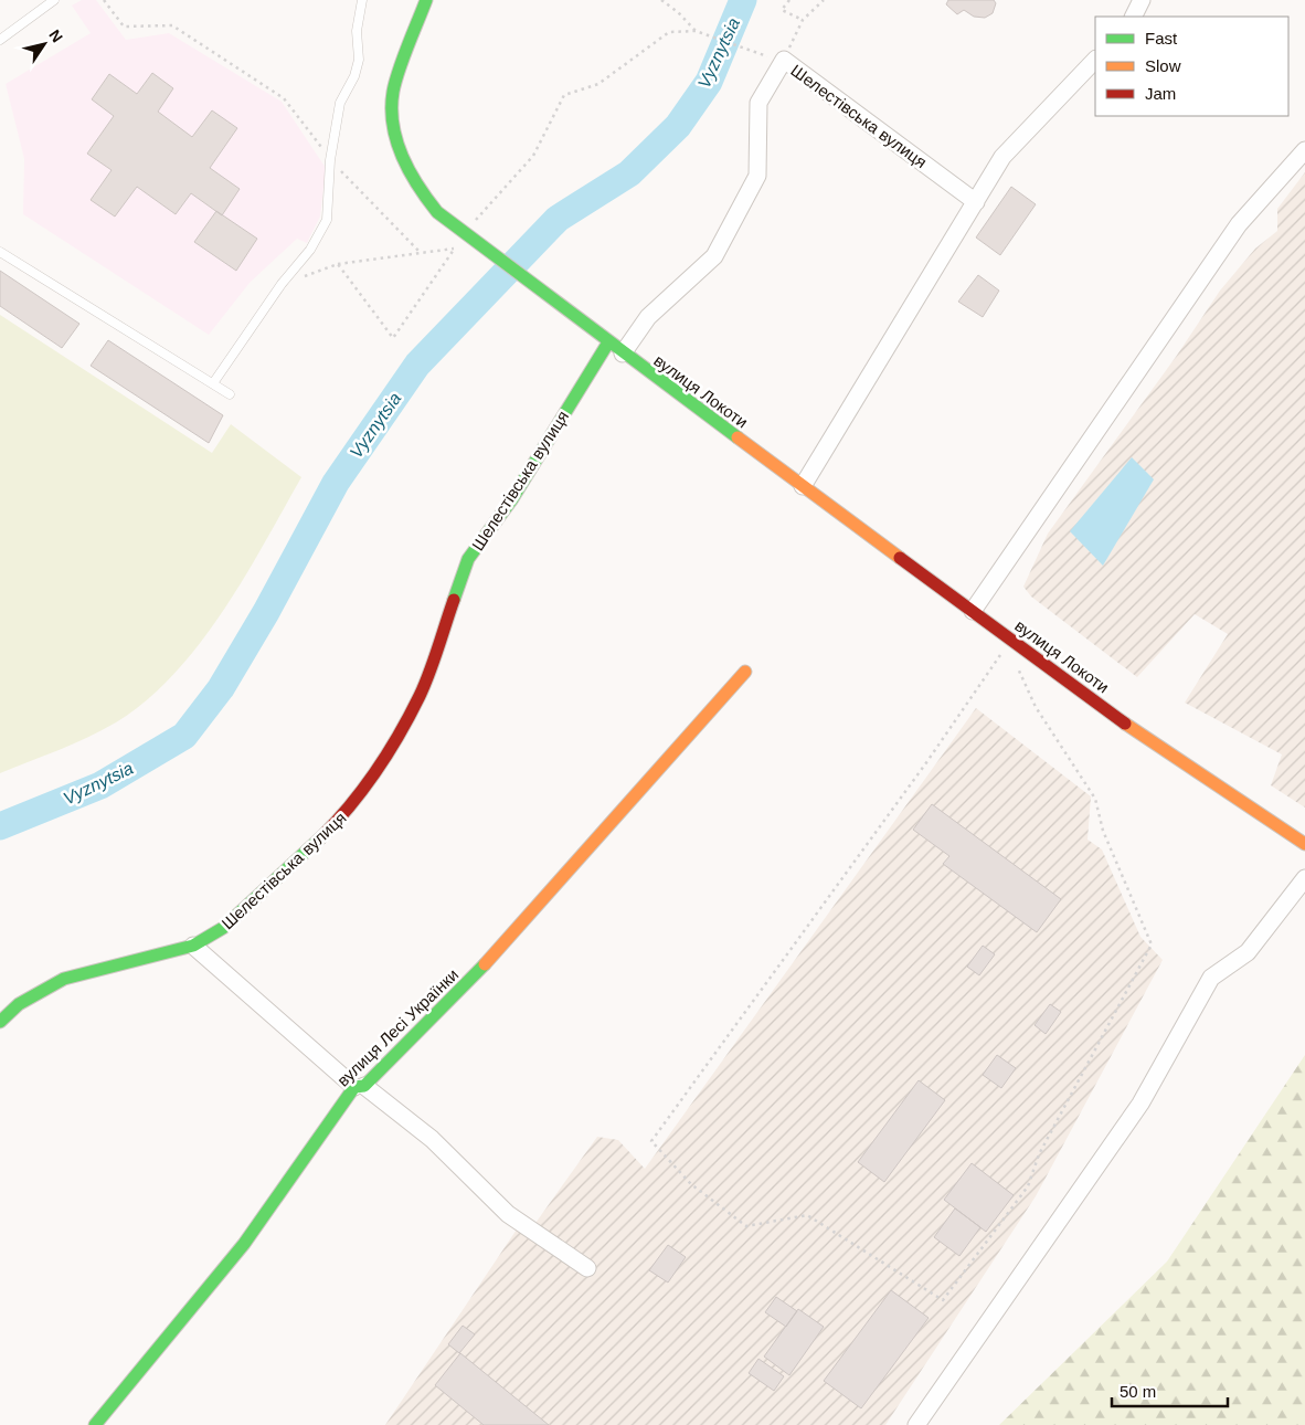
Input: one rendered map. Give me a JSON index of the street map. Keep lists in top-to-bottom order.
{
  "streets": {
    "street": ["Шелестівська вулиця", "вулиця Локоти", "вулиця Лесі Українки"]
  },
  "crossings": [
    ["Шелестівська вулиця", "вулиця Локоти"]
  ],
  "water": ["Vyznytsia"],
  "legend": ["Fast", "Slow", "Jam"],
  "scale_bar": "50 m",
  "north": "top right"
}
